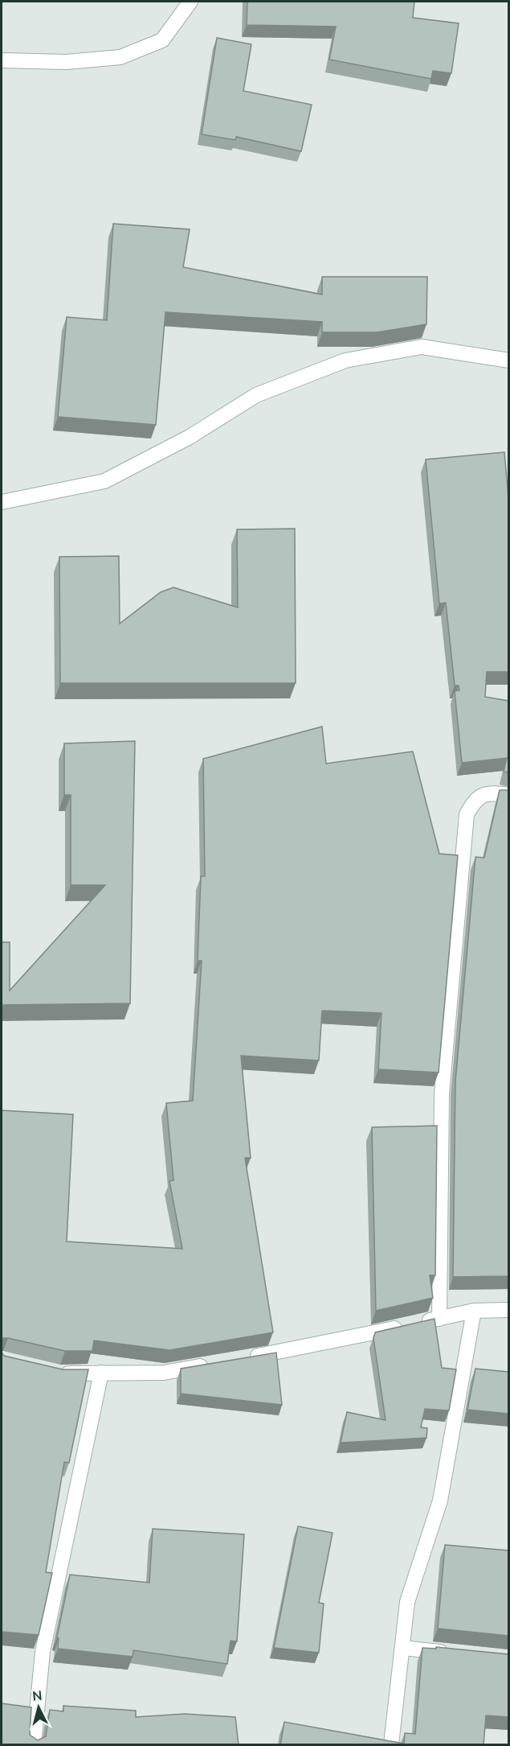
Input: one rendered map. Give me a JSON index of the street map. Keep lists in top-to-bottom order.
{
  "north": "top"
}
